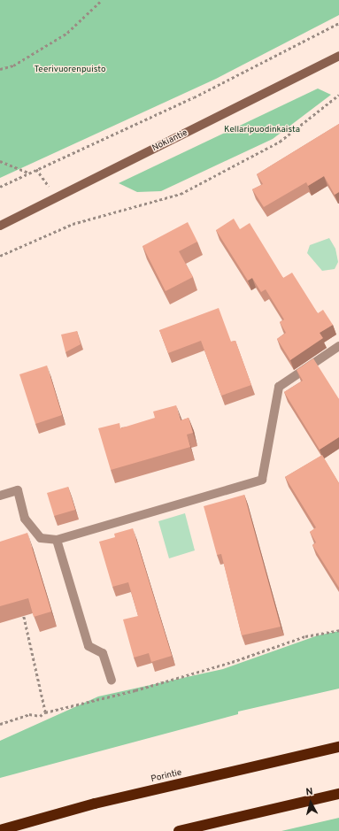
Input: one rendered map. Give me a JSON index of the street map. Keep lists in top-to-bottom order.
{
  "streets": {
    "highway": ["Porintie"],
    "main road": ["Nokiantie"]
  },
  "parks": ["Teerivuorenpuisto", "Kellaripuodinkaista"],
  "north": "top"
}
